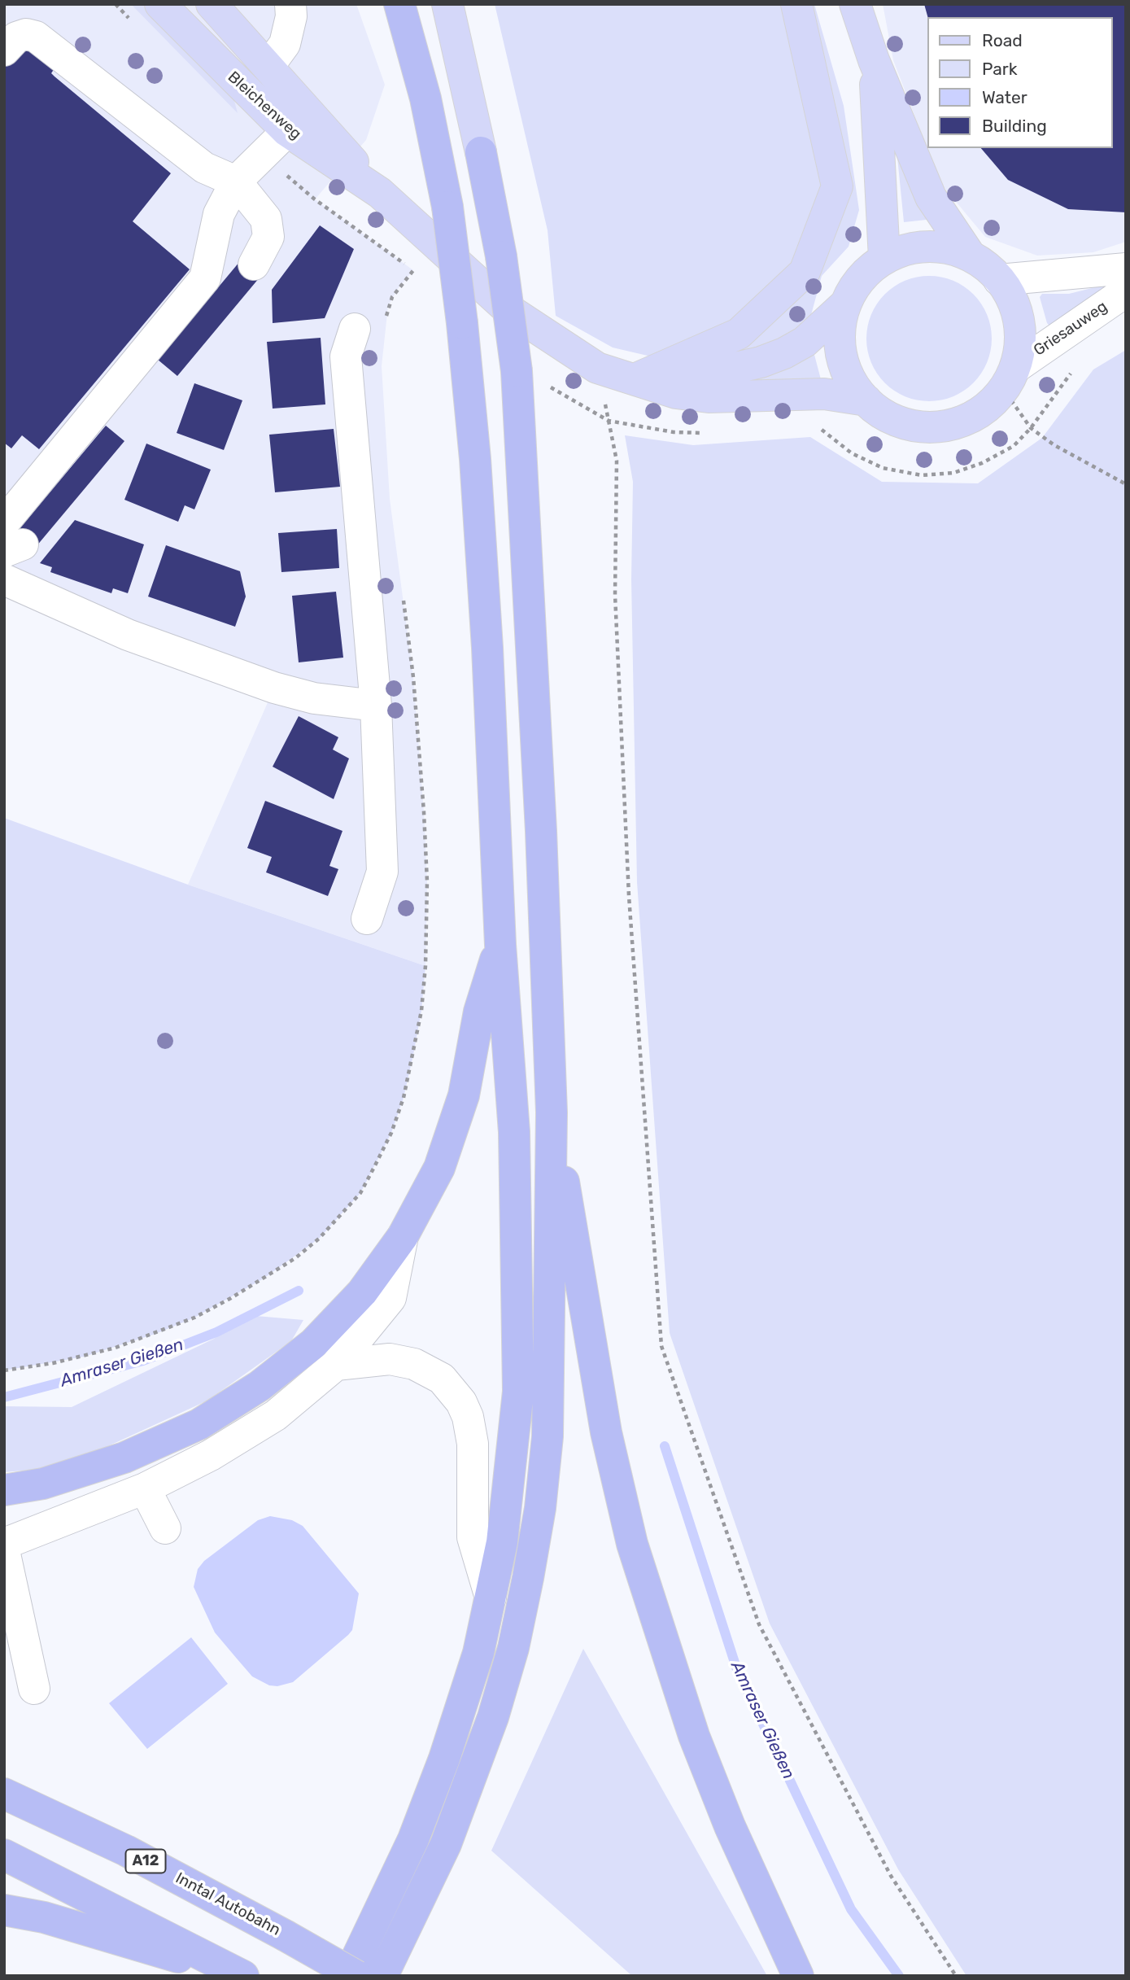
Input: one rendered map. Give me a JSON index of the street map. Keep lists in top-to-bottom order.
{
  "streets": {
    "highway": ["A12", "Inntal Autobahn"],
    "main road": ["Bleichenweg", "Griesauweg"]
  },
  "crossings": [
    ["Bleichenweg", "Griesauweg"]
  ],
  "water": ["Amraser Gießen"],
  "legend": [
    "Road",
    "Park",
    "Water",
    "Building"
  ]
}
